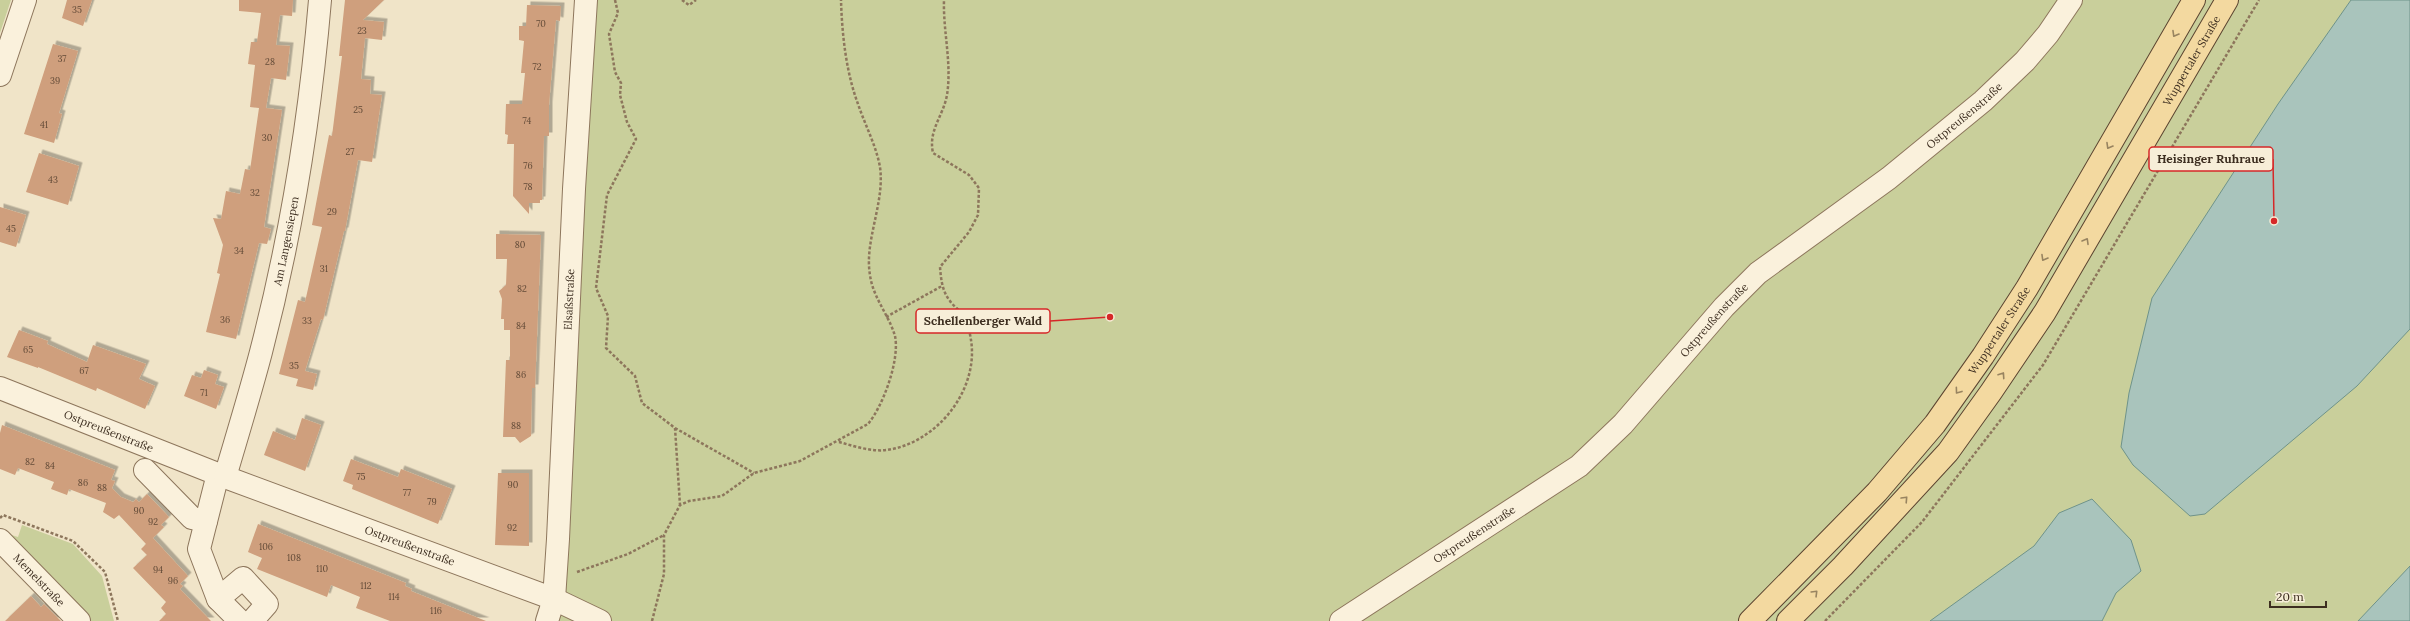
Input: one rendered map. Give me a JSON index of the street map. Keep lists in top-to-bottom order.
{
  "streets": {
    "main road": ["Wuppertaler Straße"],
    "street": [
      "Ostpreußenstraße",
      "Am Langensiepen",
      "Elsaßstraße",
      "Memelstraße"
    ]
  },
  "crossings": [
    ["Ostpreußenstraße", "Am Langensiepen"],
    ["Ostpreußenstraße", "Elsaßstraße"]
  ],
  "places": ["Heisinger Ruhraue", "Schellenberger Wald"],
  "house_numbers": [
    "35",
    "70",
    "23",
    "37",
    "28",
    "72",
    "39",
    "25",
    "74",
    "41",
    "30",
    "27",
    "76",
    "43",
    "78",
    "32",
    "29",
    "45",
    "80",
    "34",
    "31",
    "82",
    "36",
    "33",
    "84",
    "65",
    "35",
    "67",
    "86",
    "71",
    "88",
    "82",
    "84",
    "75",
    "86",
    "90",
    "88",
    "77",
    "79",
    "90",
    "92",
    "92",
    "106",
    "108",
    "110",
    "94",
    "96",
    "112",
    "114",
    "116"
  ],
  "scale_bar": "20 m"
}
